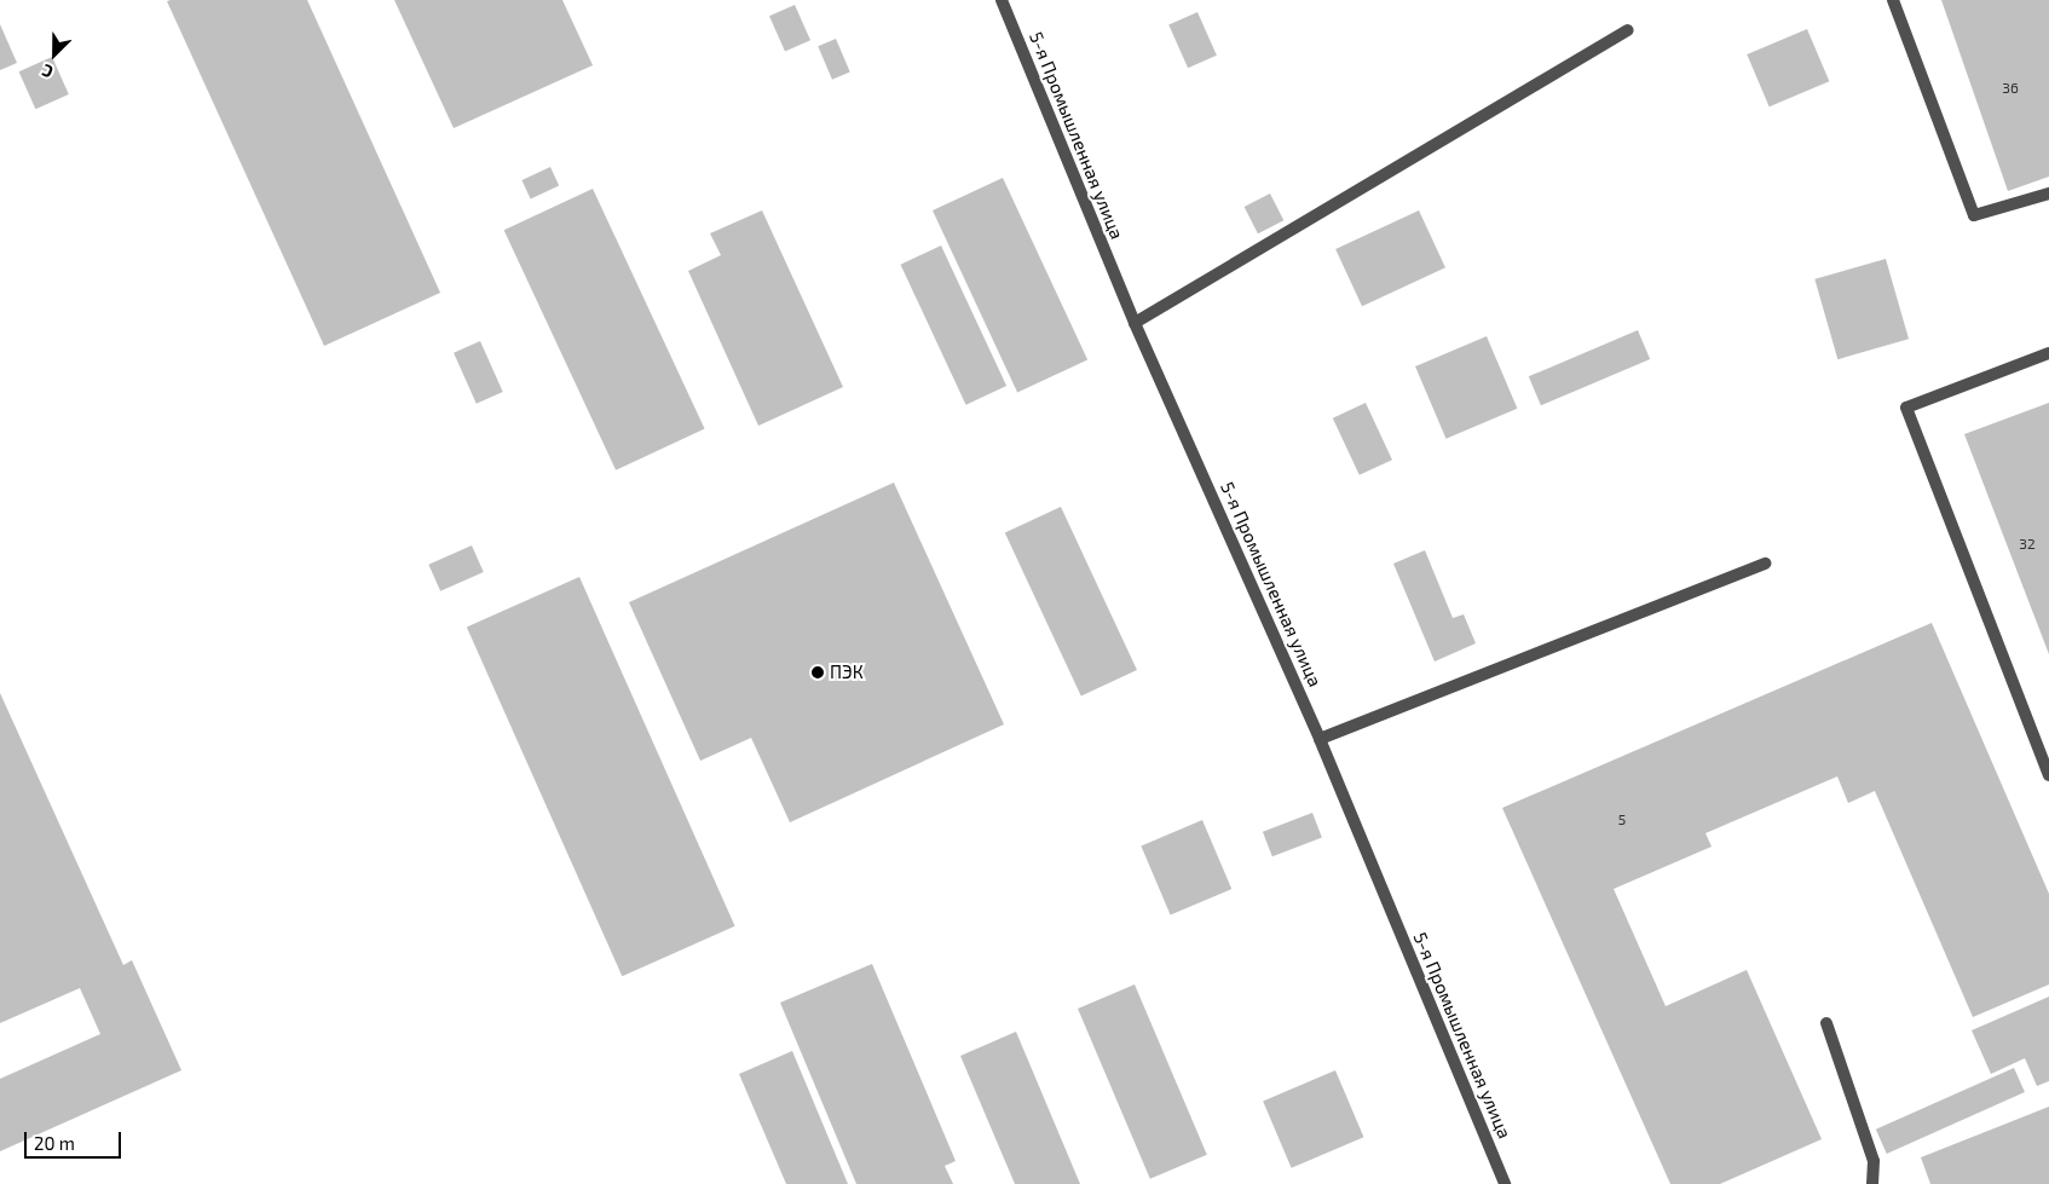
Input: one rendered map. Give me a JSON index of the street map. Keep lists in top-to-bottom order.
{
  "streets": {
    "street": ["5-я Промышленная улица"]
  },
  "places": ["ПЭК"],
  "house_numbers": ["36", "32", "5"],
  "scale_bar": "20 m",
  "north": "bottom left"
}
